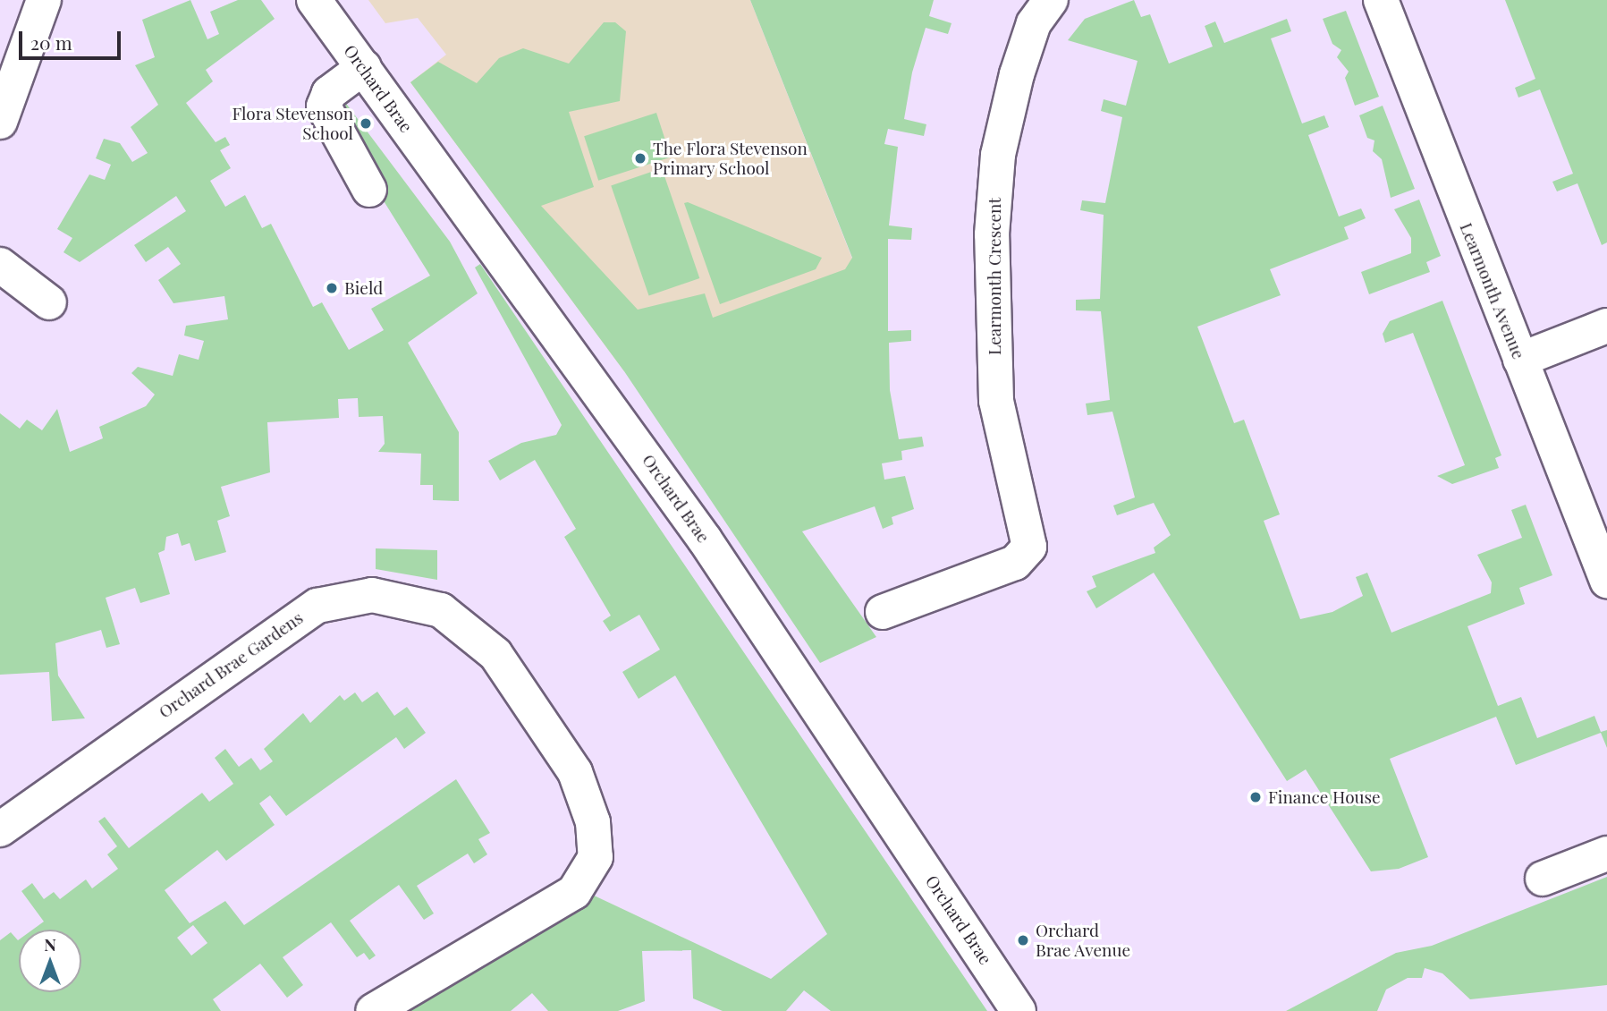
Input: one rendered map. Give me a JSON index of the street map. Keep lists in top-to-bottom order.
{
  "streets": {
    "street": [
      "Orchard Brae",
      "Learmonth Crescent",
      "Learmonth Avenue",
      "Orchard Brae Gardens"
    ]
  },
  "places": [
    "Flora Stevenson School",
    "The Flora Stevenson Primary School",
    "Bield",
    "Finance House",
    "Orchard Brae Avenue"
  ],
  "scale_bar": "20 m",
  "north": "top"
}
